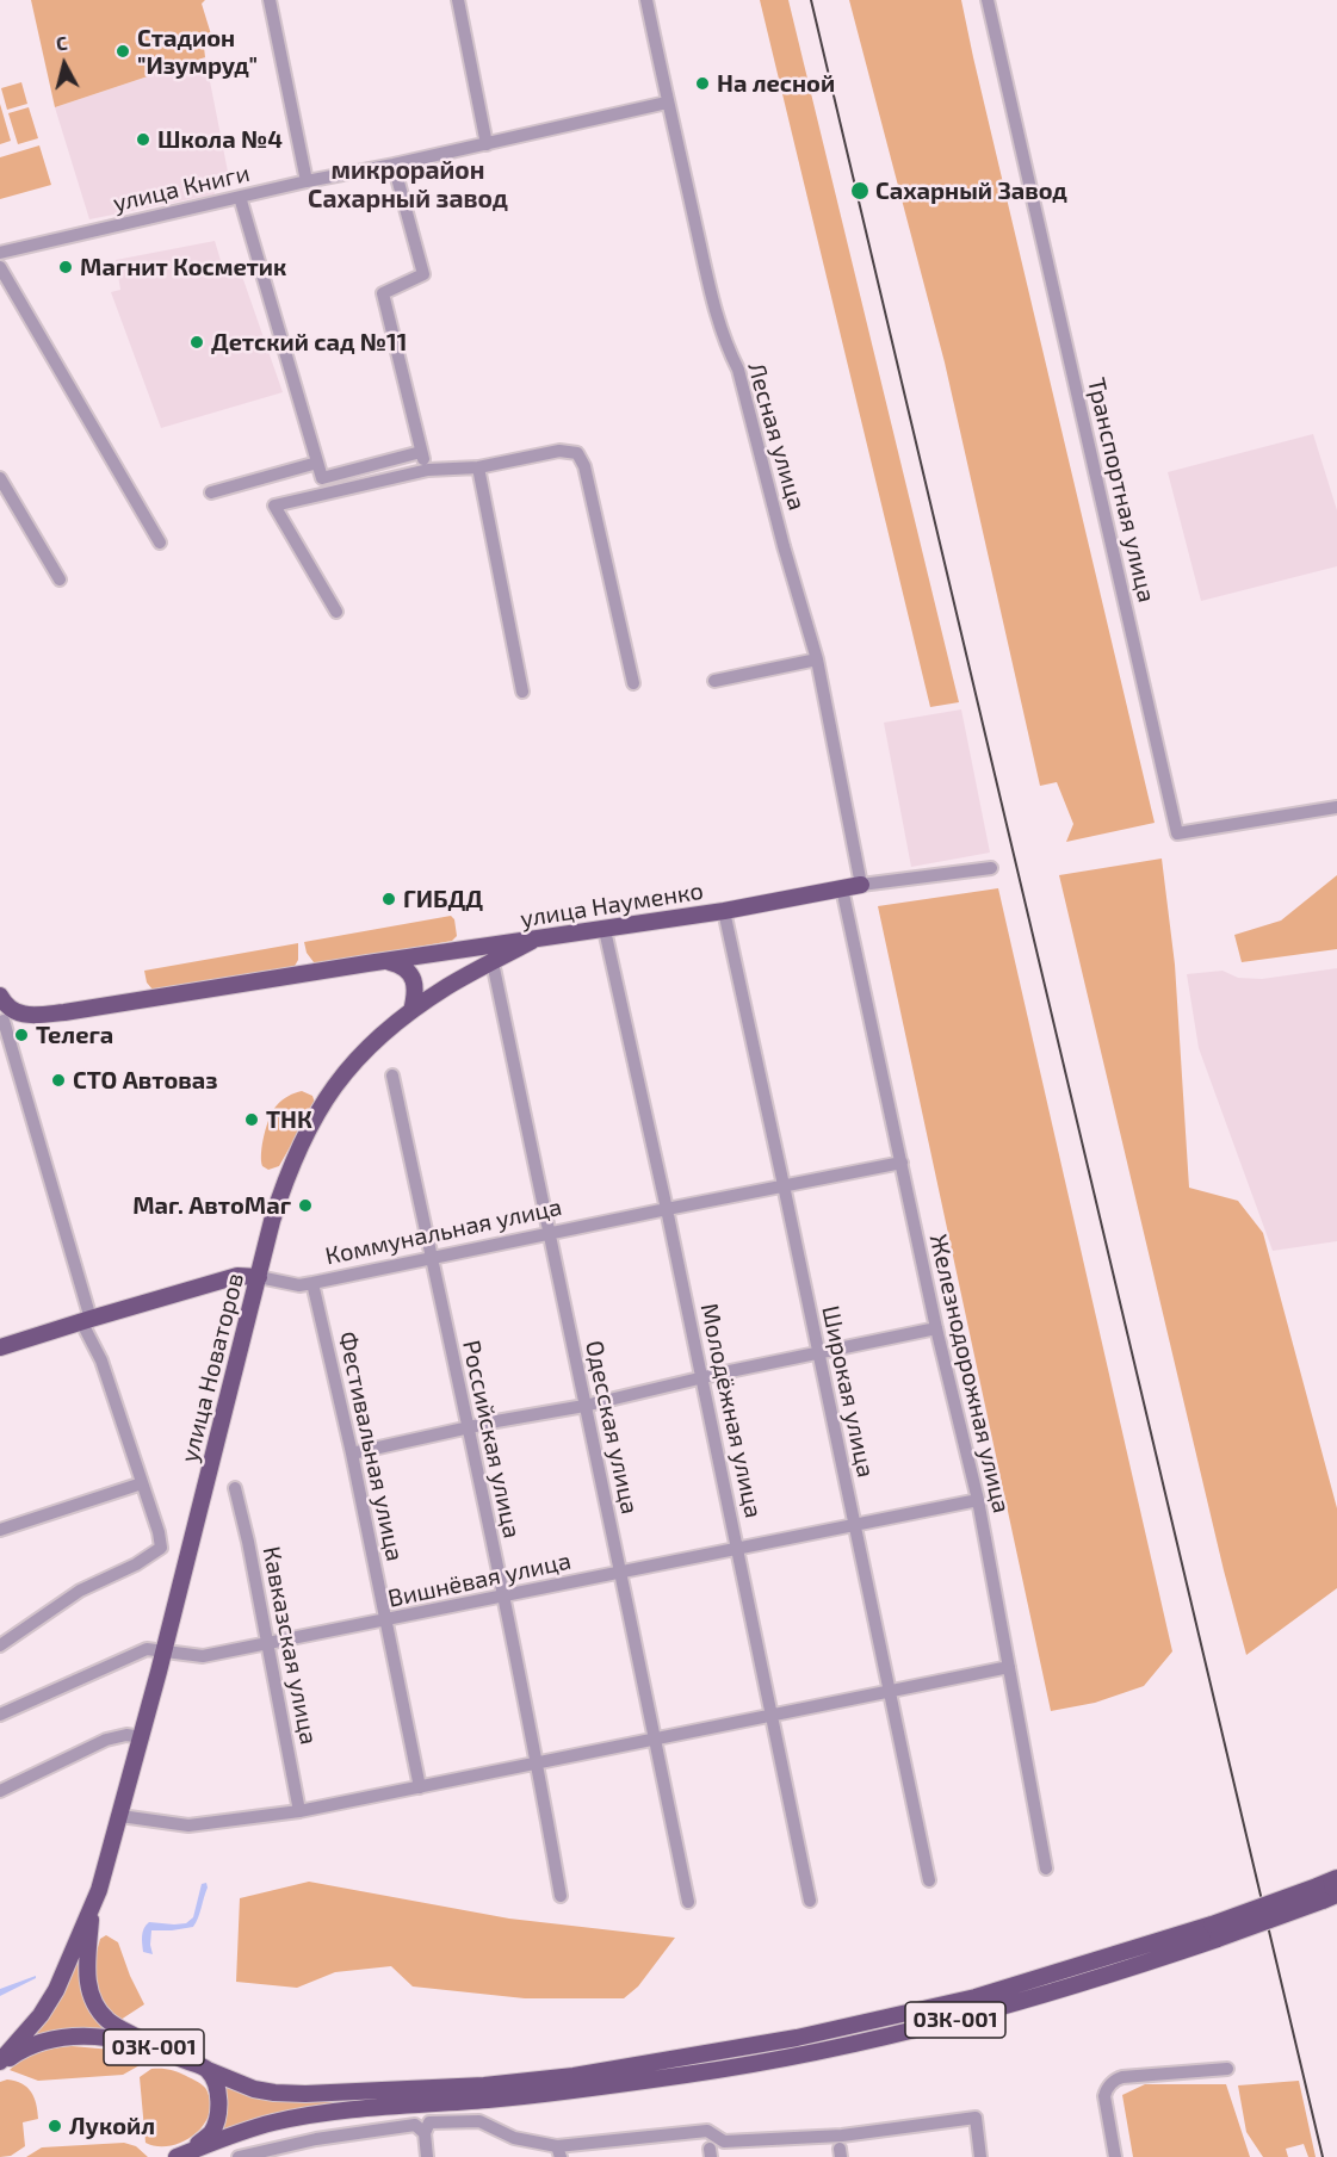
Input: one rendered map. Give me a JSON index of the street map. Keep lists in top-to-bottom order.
{
  "streets": {
    "main road": [
      "улица Науменко",
      "Коммунальная улица",
      "улица Новаторов",
      "03К-001"
    ],
    "street": [
      "улица Книги",
      "Лесная улица",
      "Транспортная улица",
      "Железнодорожная улица",
      "Широкая улица",
      "Молодёжная улица",
      "Одесская улица",
      "Российская улица",
      "Фестивальная улица",
      "Вишнёвая улица",
      "Кавказская улица"
    ]
  },
  "crossings": [
    ["улица Книги", "Лесная улица"],
    ["Лесная улица", "улица Науменко"],
    ["улица Науменко", "улица Новаторов"],
    ["улица Науменко", "Железнодорожная улица"],
    ["улица Науменко", "Широкая улица"],
    ["улица Науменко", "Молодёжная улица"],
    ["Коммунальная улица", "улица Новаторов"],
    ["Коммунальная улица", "Железнодорожная улица"],
    ["Коммунальная улица", "Широкая улица"],
    ["Коммунальная улица", "Молодёжная улица"],
    ["Коммунальная улица", "Одесская улица"],
    ["Коммунальная улица", "Российская улица"],
    ["Коммунальная улица", "Фестивальная улица"],
    ["улица Новаторов", "Одесская улица"],
    ["улица Новаторов", "Вишнёвая улица"],
    ["Железнодорожная улица", "Вишнёвая улица"],
    ["Широкая улица", "Вишнёвая улица"],
    ["Молодёжная улица", "Вишнёвая улица"],
    ["Одесская улица", "Вишнёвая улица"],
    ["Российская улица", "Вишнёвая улица"],
    ["Фестивальная улица", "Вишнёвая улица"],
    ["Вишнёвая улица", "Кавказская улица"]
  ],
  "districts": ["микрорайон Сахарный завод"],
  "places": [
    "Стадион \"Изумруд\"",
    "На лесной",
    "Школа №4",
    "Сахарный Завод",
    "Магнит Косметик",
    "Детский сад №11",
    "ГИБДД",
    "Телега",
    "СТО Автоваз",
    "ТНК",
    "Маг. АвтоМаг",
    "Лукойл"
  ],
  "north": "top"
}
